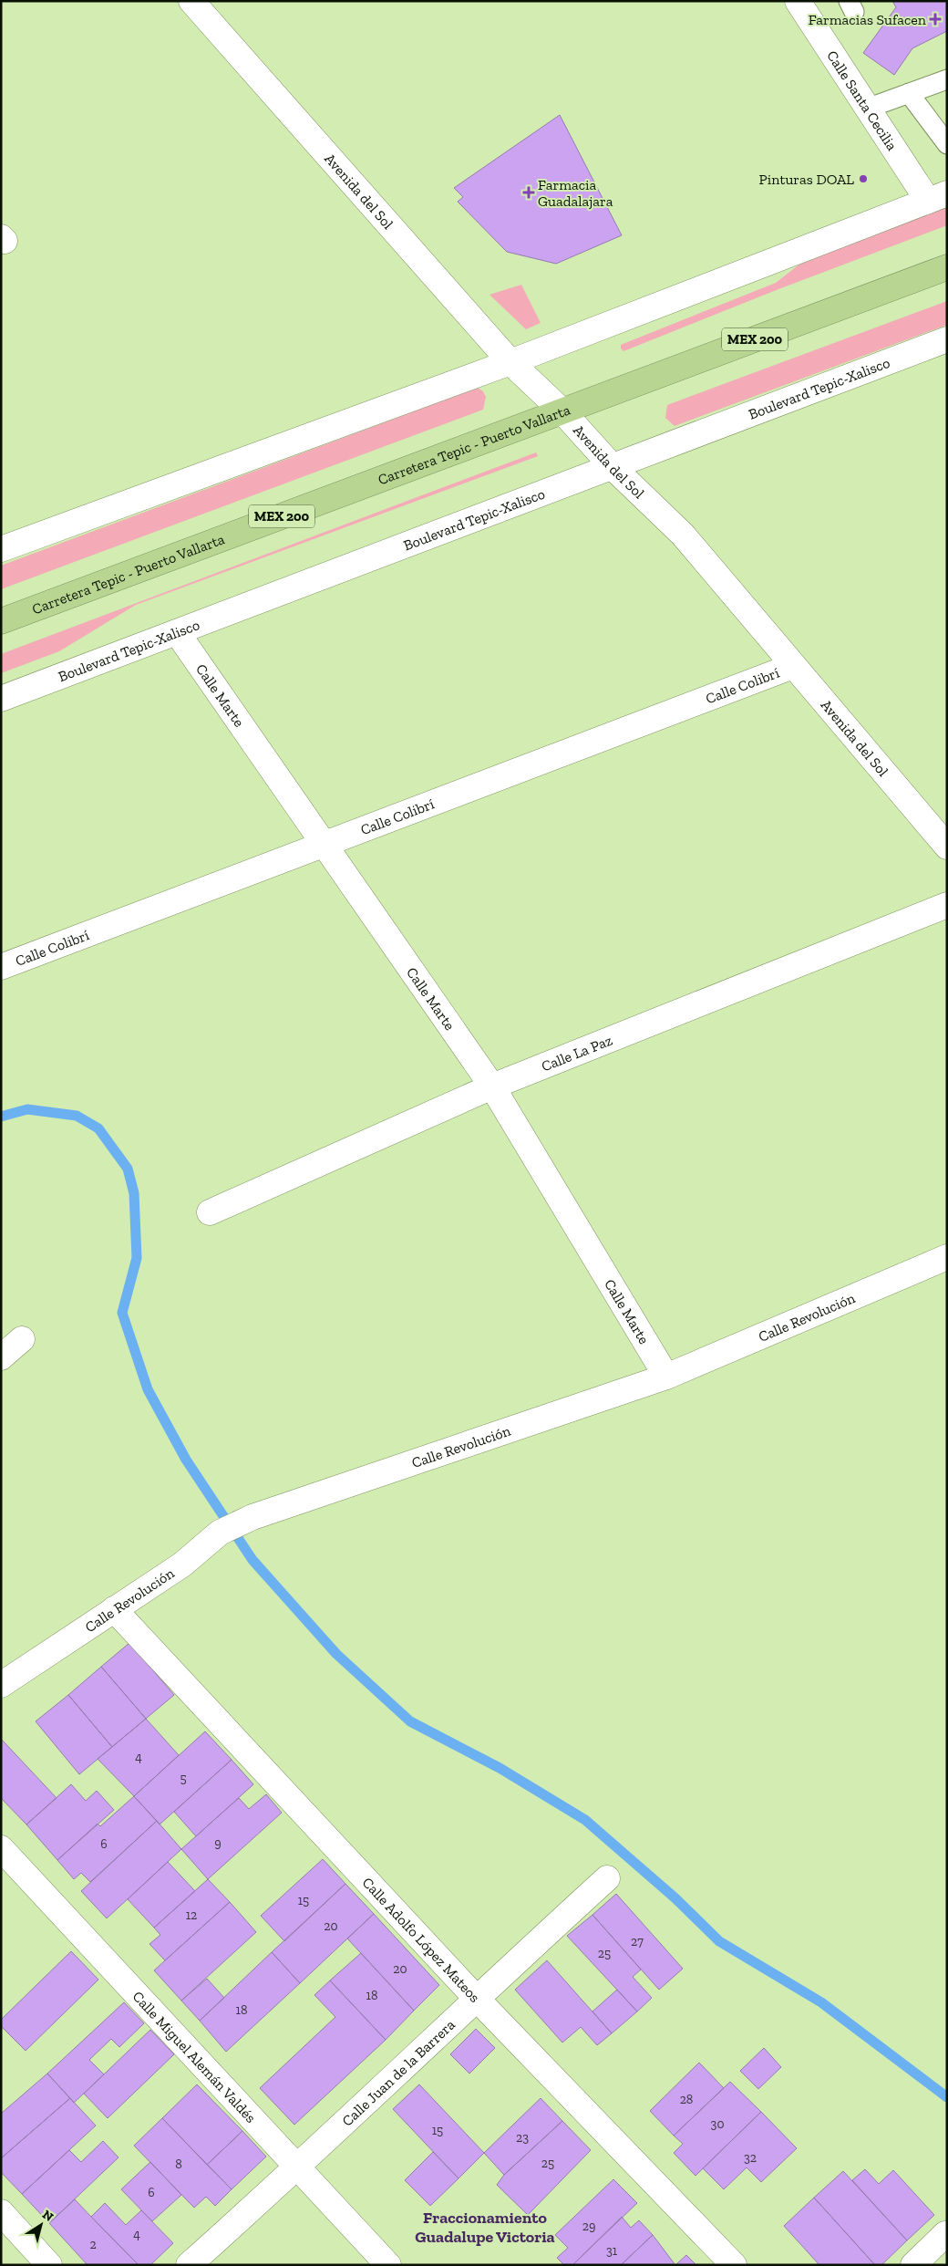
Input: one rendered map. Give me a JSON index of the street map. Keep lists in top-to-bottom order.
{
  "streets": {
    "highway": ["MEX 200", "Carretera Tepic - Puerto Vallarta"],
    "street": [
      "Calle Santa Cecilia",
      "Avenida del Sol",
      "Boulevard Tepic-Xalisco",
      "Calle Colibrí",
      "Calle Marte",
      "Calle La Paz",
      "Calle Revolución",
      "Calle Adolfo López Mateos",
      "Calle Miguel Alemán Valdés",
      "Calle Juan de la Barrera"
    ]
  },
  "crossings": [
    ["Avenida del Sol", "Boulevard Tepic-Xalisco"],
    ["Avenida del Sol", "Carretera Tepic - Puerto Vallarta"],
    ["Avenida del Sol", "Calle Colibrí"],
    ["Boulevard Tepic-Xalisco", "Calle Marte"],
    ["Calle Colibrí", "Calle Marte"],
    ["Calle Marte", "Calle La Paz"],
    ["Calle Marte", "Calle Revolución"],
    ["Calle Revolución", "Calle Adolfo López Mateos"],
    ["Calle Adolfo López Mateos", "Calle Juan de la Barrera"],
    ["Calle Miguel Alemán Valdés", "Calle Juan de la Barrera"]
  ],
  "districts": ["Fraccionamiento Guadalupe Victoria"],
  "places": {
    "health": ["Farmacias Sufacen", "Farmacia Guadalajara"],
    "other": ["Pinturas DOAL"]
  },
  "house_numbers": [
    "4",
    "5",
    "9",
    "6",
    "15",
    "12",
    "20",
    "27",
    "25",
    "20",
    "18",
    "18",
    "28",
    "30",
    "15",
    "23",
    "32",
    "25",
    "8",
    "6",
    "29",
    "4",
    "2",
    "31"
  ],
  "north": "top right"
}
